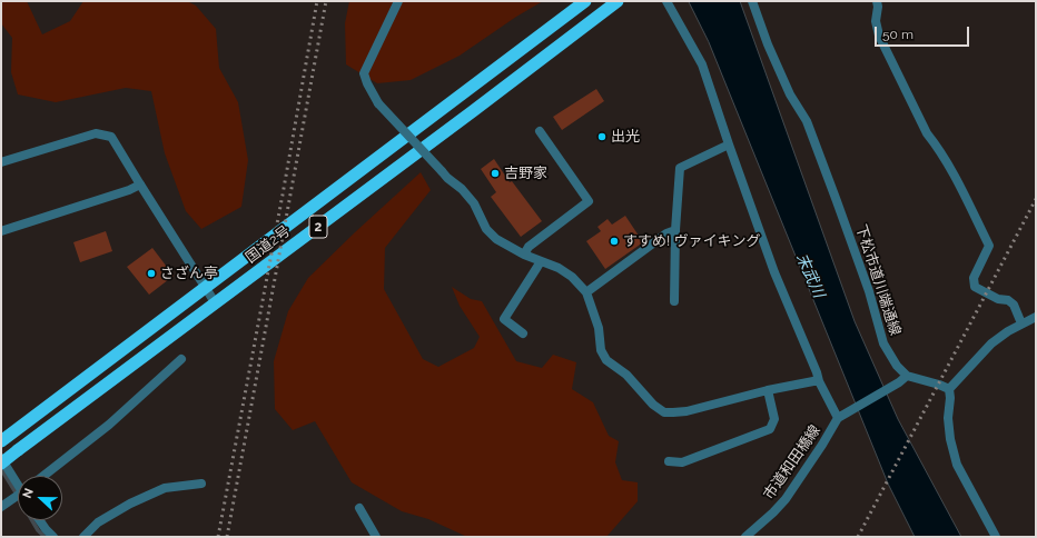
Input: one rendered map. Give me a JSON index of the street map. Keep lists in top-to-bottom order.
{
  "streets": {
    "highway": ["2", "国道2号"],
    "street": ["下松市道川端通線", "市道和田橋線"]
  },
  "water": ["末武川"],
  "places": [
    "出光",
    "吉野家",
    "すすめ! ヴァイキング",
    "さざん亭"
  ],
  "scale_bar": "50 m",
  "north": "left"
}
